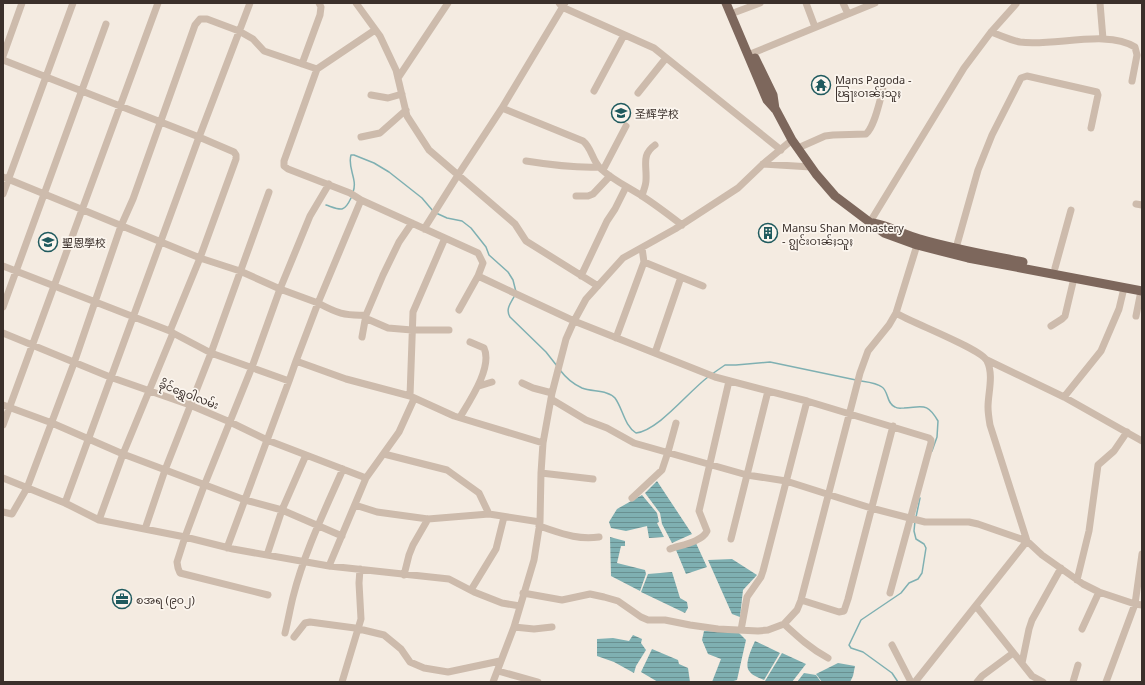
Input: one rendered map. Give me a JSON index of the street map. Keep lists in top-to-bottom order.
{
  "streets": {
    "street": ["ခိုင်ရွှေဝါလမ်း"]
  },
  "places": {
    "temple": ["Mans Pagoda - ၽြႃးဝၢၼ်ႈသူႈ"],
    "school or university": ["圣辉学校", "聖恩學校"],
    "building": ["Mansu Shan Monastery - ၵျွင်းဝၢၼ်ႈသူႈ"],
    "office": ["စအရ (၉၀၂)"]
  }
}
